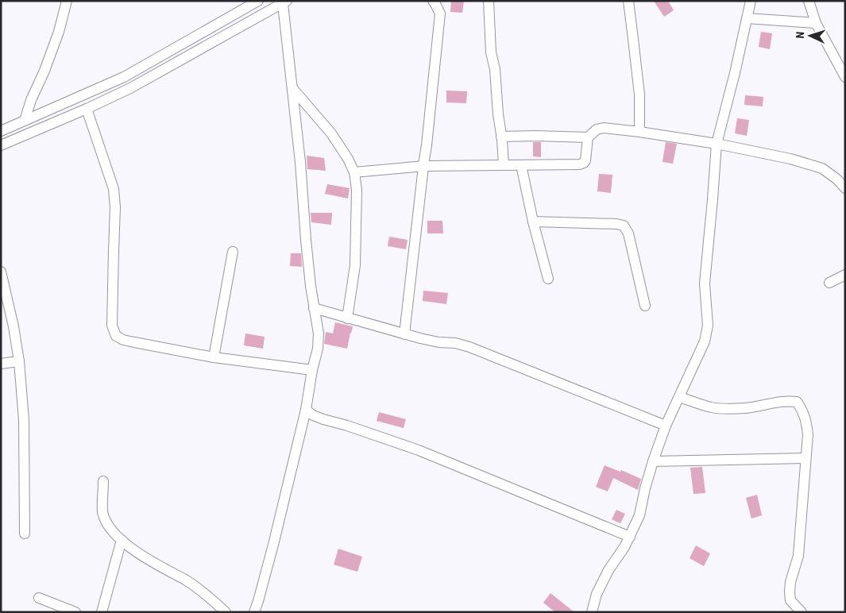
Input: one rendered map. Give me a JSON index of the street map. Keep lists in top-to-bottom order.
{
  "north": "left"
}
